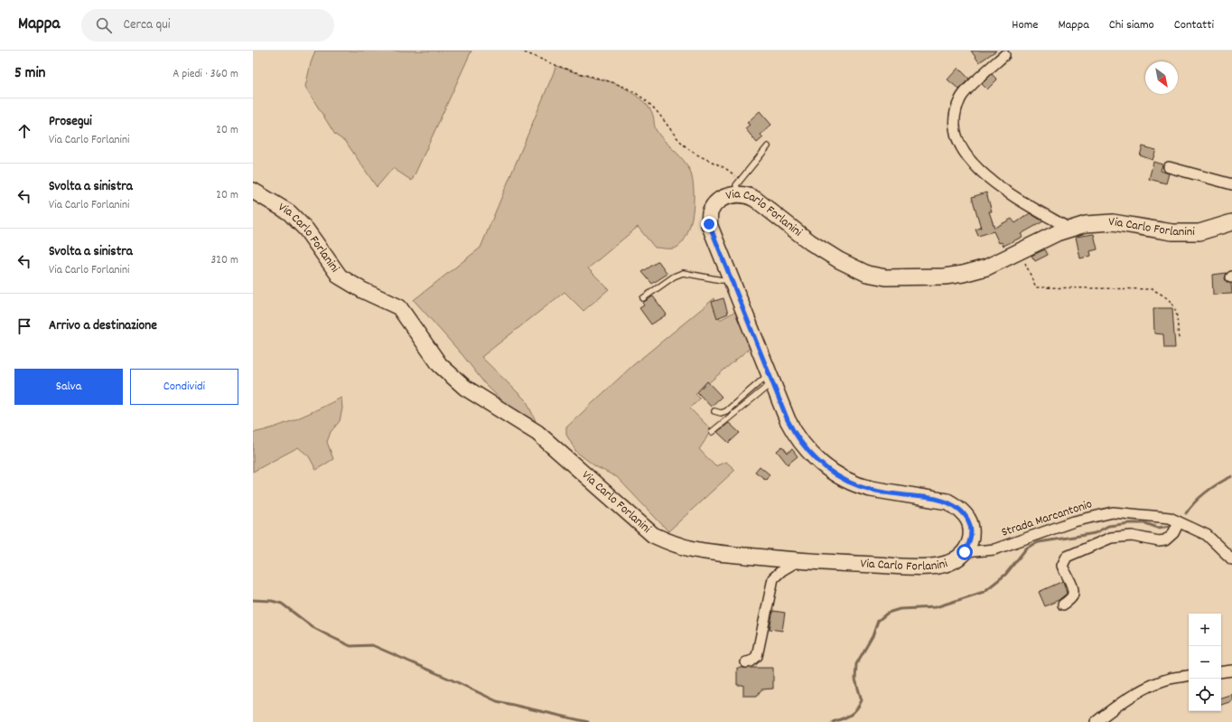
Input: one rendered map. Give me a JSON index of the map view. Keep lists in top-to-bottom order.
{
  "streets": {
    "main road": ["Via Carlo Forlanini"],
    "street": ["Strada Marcantonio"]
  },
  "crossings": [
    ["Via Carlo Forlanini", "Strada Marcantonio"]
  ],
  "north": "bottom right",
  "page": {
    "header": "Mappa",
    "search": "Cerca qui",
    "nav": [
      "Home",
      "Mappa",
      "Chi siamo",
      "Contatti"
    ],
    "heading": ["5 min", "A piedi · 360 m"],
    "list": [
      ["Prosegui", "Via Carlo Forlanini", "20 m"],
      ["Svolta a sinistra", "Via Carlo Forlanini", "20 m"],
      ["Svolta a sinistra", "Via Carlo Forlanini", "320 m"],
      "Arrivo a destinazione"
    ],
    "buttons": ["Salva", "Condividi"],
    "map_buttons": ["+", "−"]
  }
}
